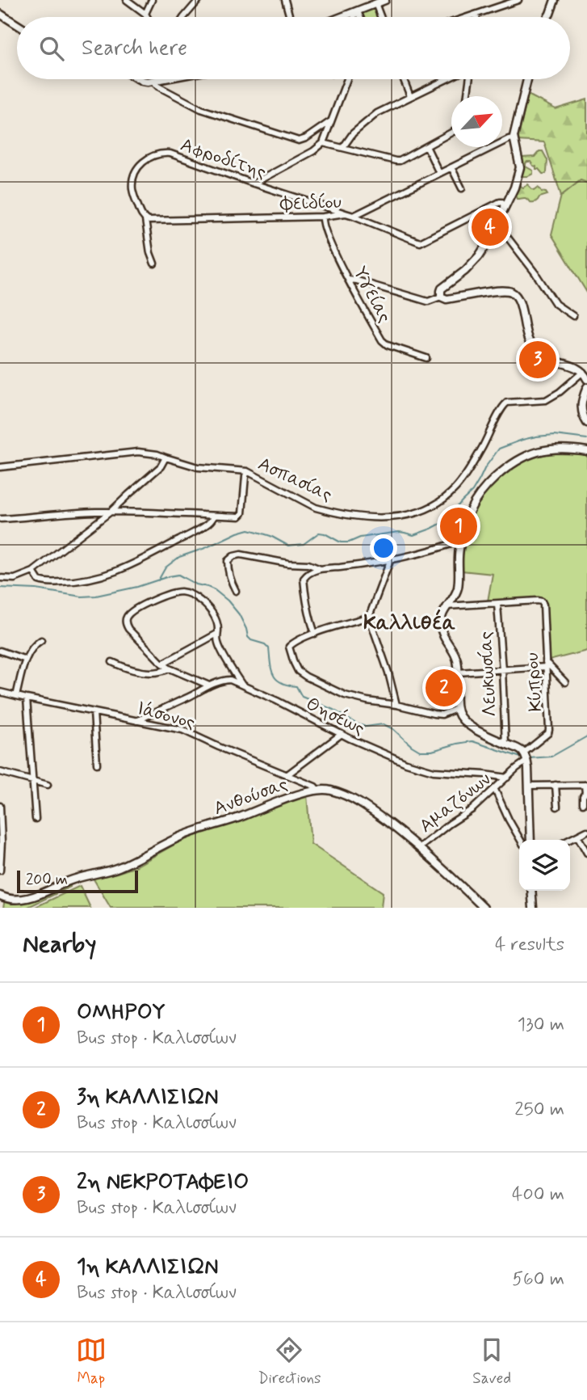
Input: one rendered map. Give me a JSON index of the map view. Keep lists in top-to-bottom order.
{
  "streets": {
    "main road": ["Ανθούσας"],
    "street": [
      "Αφροδίτης",
      "Φειδίου",
      "Υγείας",
      "Ασπασίας",
      "Λευκωσίας",
      "Κύπρου",
      "Ιάσονος",
      "Θησέως",
      "Αμαζόνων"
    ]
  },
  "crossings": [
    ["Αφροδίτης", "Φειδίου"],
    ["Φειδίου", "Υγείας"],
    ["Λευκωσίας", "Κύπρου"],
    ["Ιάσονος", "Ανθούσας"],
    ["Θησέως", "Αμαζόνων"],
    ["Ανθούσας", "Αμαζόνων"]
  ],
  "districts": ["Καλλιθέα"],
  "scale_bar": "200 m",
  "north": "top right",
  "page": {
    "search": "Search here",
    "pins": [
      "4",
      "3",
      "1",
      "2"
    ],
    "scale": "200 m",
    "heading": ["Nearby", "4 results"],
    "list": [
      {
        "mark": "1",
        "name": "ΟΜΗΡΟΥ",
        "note": "Bus stop · Καλισσίων",
        "value": "130 m"
      },
      {
        "mark": "2",
        "name": "3η ΚΑΛΛΙΣΙΩΝ",
        "note": "Bus stop · Καλισσίων",
        "value": "250 m"
      },
      {
        "mark": "3",
        "name": "2η ΝΕΚΡΟΤΑΦΕΙΟ",
        "note": "Bus stop · Καλισσίων",
        "value": "400 m"
      },
      {
        "mark": "4",
        "name": "1η ΚΑΛΛΙΣΙΩΝ",
        "note": "Bus stop · Καλισσίων",
        "value": "560 m"
      }
    ],
    "nav": ["Map", "Directions", "Saved"]
  }
}
